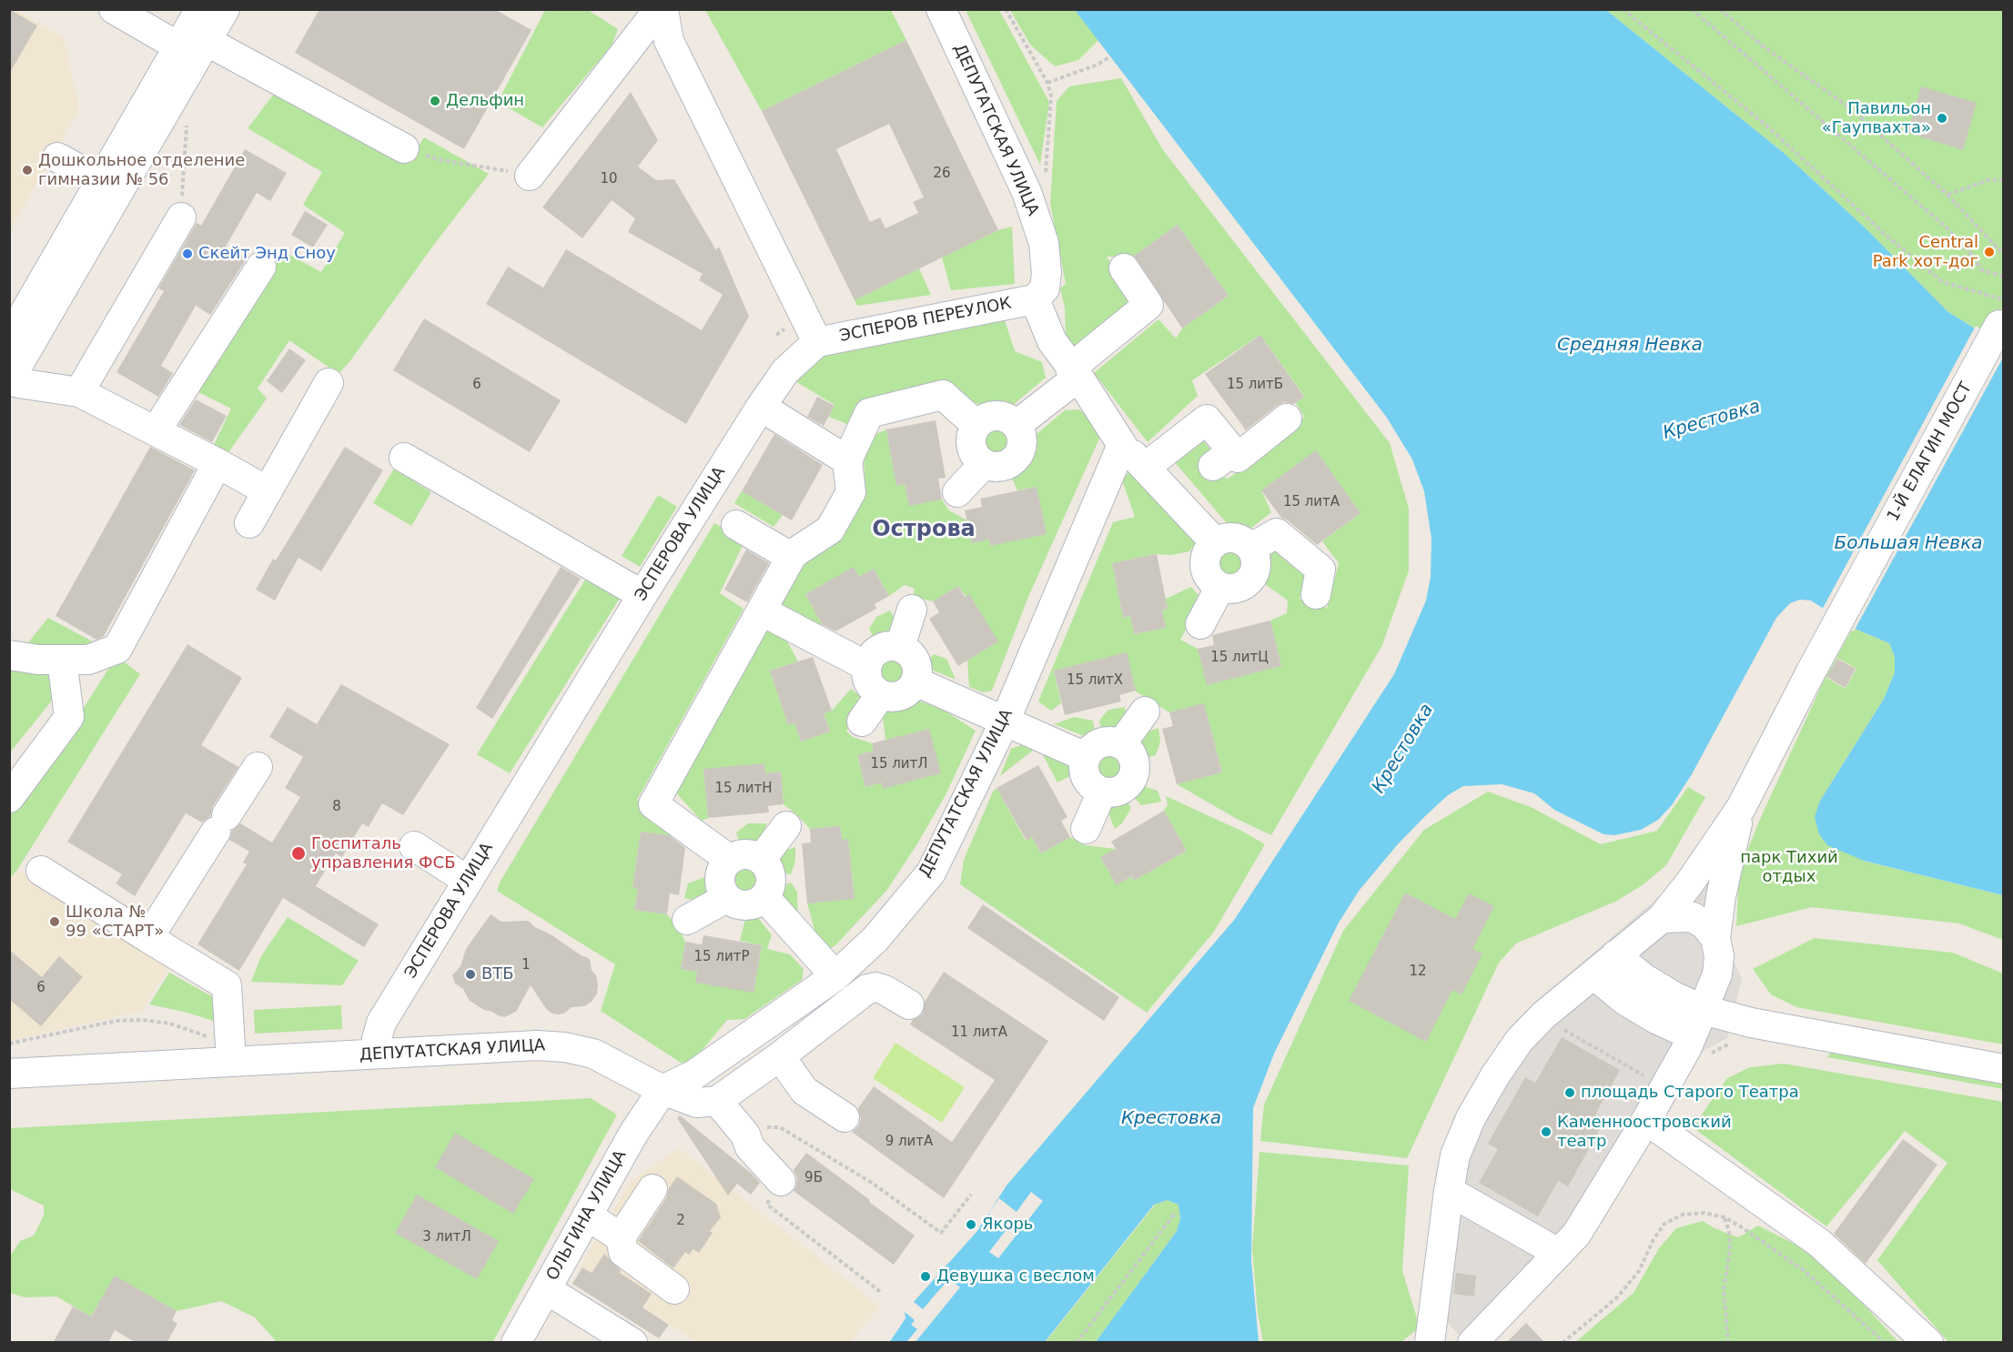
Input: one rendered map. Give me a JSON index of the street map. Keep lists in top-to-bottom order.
{
  "streets": {
    "street": [
      "ДЕПУТАТСКАЯ УЛИЦА",
      "ЭСПЕРОВ ПЕРЕУЛОК",
      "1-Й ЕЛАГИН МОСТ",
      "ЭСПЕРОВА УЛИЦА",
      "ОЛЬГИНА УЛИЦА"
    ]
  },
  "crossings": [
    ["ДЕПУТАТСКАЯ УЛИЦА", "ЭСПЕРОВ ПЕРЕУЛОК"],
    ["ДЕПУТАТСКАЯ УЛИЦА", "ЭСПЕРОВА УЛИЦА"],
    ["ДЕПУТАТСКАЯ УЛИЦА", "ОЛЬГИНА УЛИЦА"],
    ["ЭСПЕРОВ ПЕРЕУЛОК", "ЭСПЕРОВА УЛИЦА"]
  ],
  "districts": ["Острова"],
  "water": ["Средняя Невка", "Крестовка", "Большая Невка"],
  "parks": ["парк Тихий отдых"],
  "places": [
    "Дельфин",
    "Павильон «Гаупвахта»",
    "Дошкольное отделение гимназии № 56",
    "Central Park хот-дог",
    "Скейт Энд Сноу",
    "Госпиталь управления ФСБ",
    "Школа № 99 «СТАРТ»",
    "ВТБ",
    "площадь Старого Театра",
    "Каменноостровский театр",
    "Якорь",
    "Девушка с веслом"
  ],
  "house_numbers": [
    "26",
    "10",
    "6",
    "15 литБ",
    "15 литА",
    "15 литЦ",
    "15 литХ",
    "15 литЛ",
    "15 литН",
    "8",
    "15 литР",
    "1",
    "12",
    "6",
    "11 литА",
    "9 литА",
    "9Б",
    "2",
    "3 литЛ"
  ]
}
